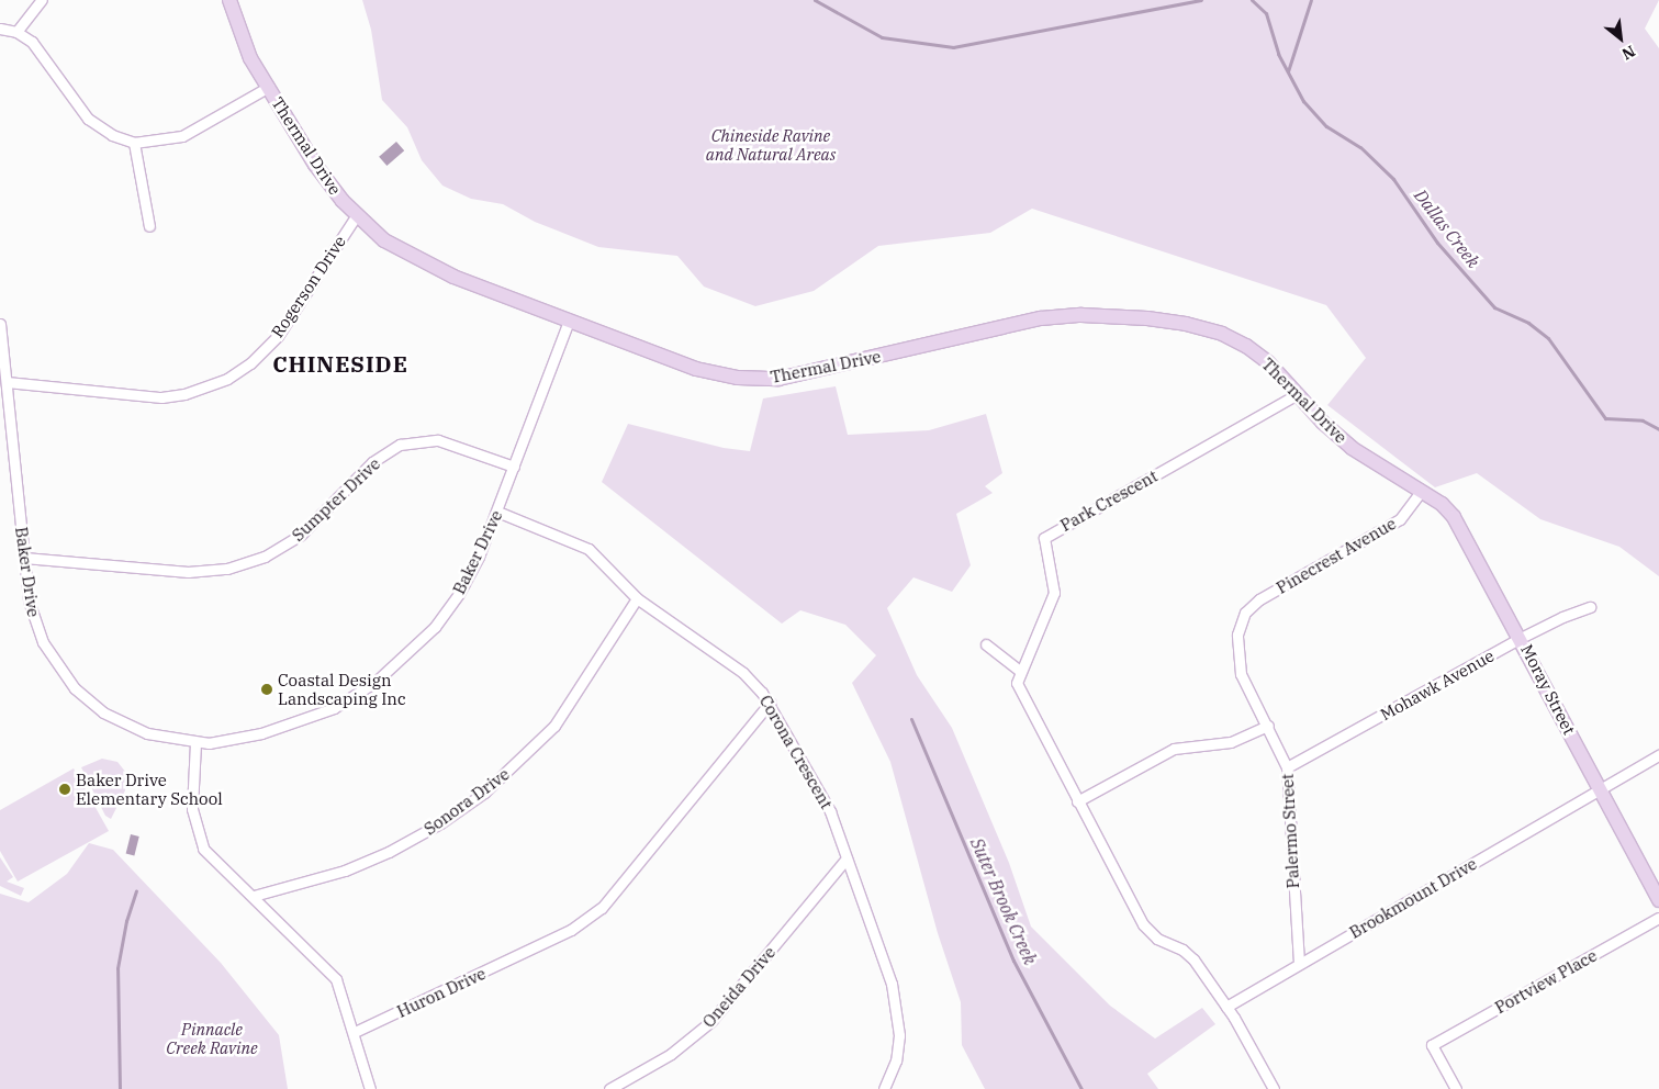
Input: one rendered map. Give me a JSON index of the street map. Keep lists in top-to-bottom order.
{
  "streets": {
    "street": [
      "Thermal Drive",
      "Rogerson Drive",
      "Sumpter Drive",
      "Park Crescent",
      "Baker Drive",
      "Pinecrest Avenue",
      "Mohawk Avenue",
      "Moray Street",
      "Corona Crescent",
      "Sonora Drive",
      "Palermo Street",
      "Brookmount Drive",
      "Portview Place",
      "Oneida Drive",
      "Huron Drive"
    ]
  },
  "crossings": [
    ["Thermal Drive", "Rogerson Drive"],
    ["Thermal Drive", "Park Crescent"],
    ["Thermal Drive", "Baker Drive"],
    ["Thermal Drive", "Pinecrest Avenue"],
    ["Thermal Drive", "Moray Street"],
    ["Rogerson Drive", "Baker Drive"],
    ["Sumpter Drive", "Baker Drive"],
    ["Park Crescent", "Brookmount Drive"],
    ["Baker Drive", "Corona Crescent"],
    ["Pinecrest Avenue", "Moray Street"],
    ["Pinecrest Avenue", "Palermo Street"],
    ["Mohawk Avenue", "Moray Street"],
    ["Mohawk Avenue", "Palermo Street"],
    ["Moray Street", "Brookmount Drive"],
    ["Corona Crescent", "Sonora Drive"],
    ["Corona Crescent", "Oneida Drive"],
    ["Corona Crescent", "Huron Drive"],
    ["Palermo Street", "Brookmount Drive"]
  ],
  "districts": ["CHINESIDE"],
  "water": ["Dallas Creek", "Suter Brook Creek"],
  "parks": ["Chineside Ravine and Natural Areas", "Pinnacle Creek Ravine"],
  "places": ["Coastal Design Landscaping Inc", "Baker Drive Elementary School"],
  "north": "bottom right"
}
